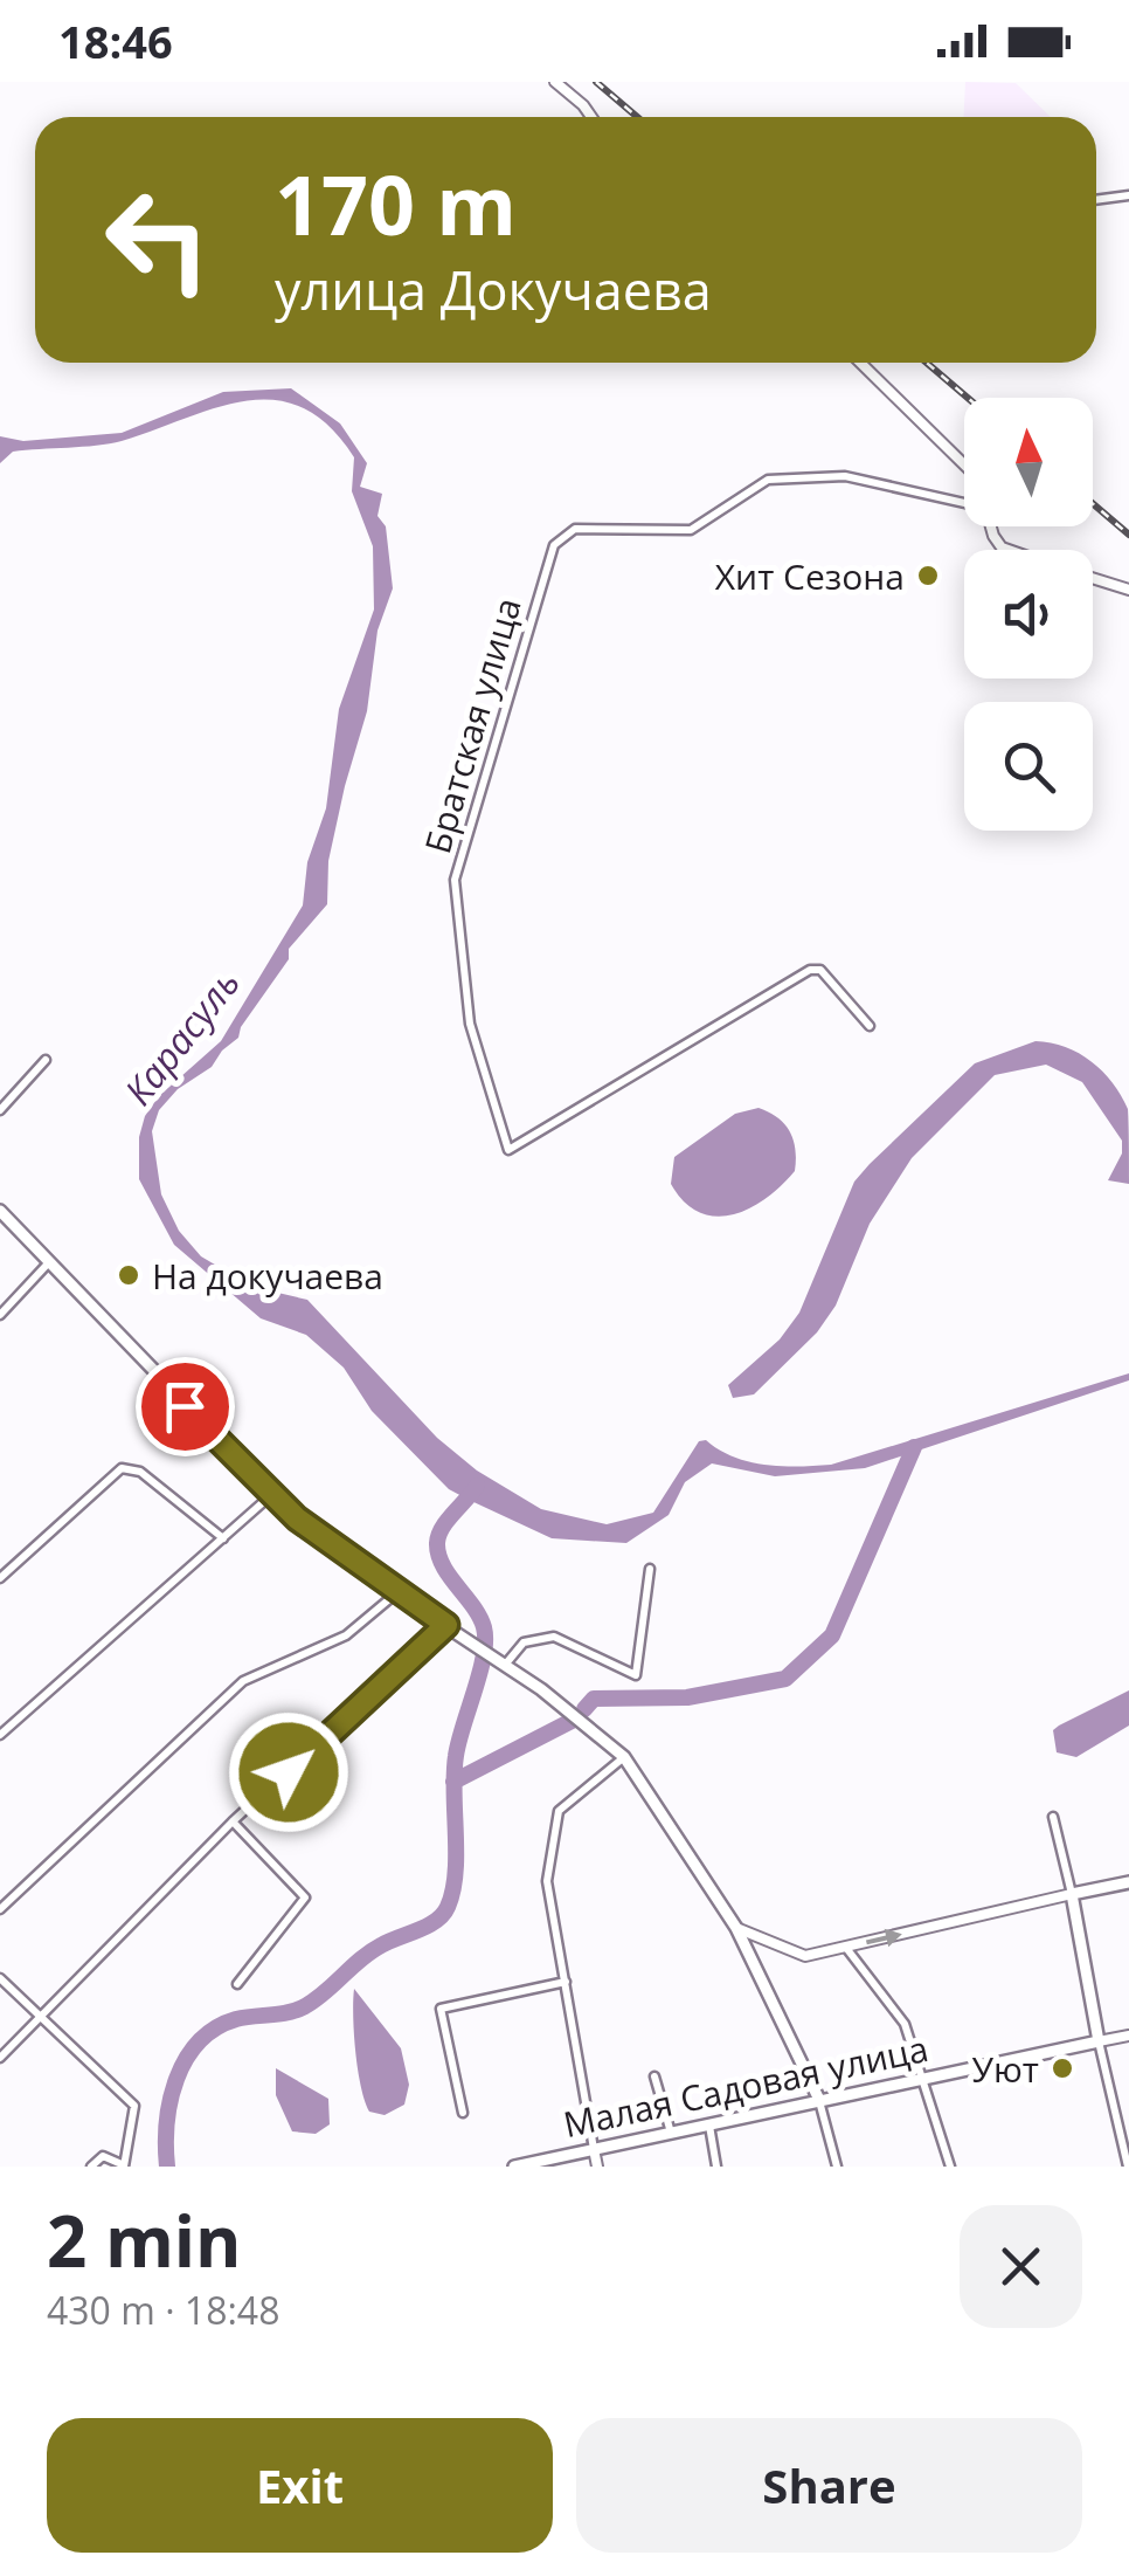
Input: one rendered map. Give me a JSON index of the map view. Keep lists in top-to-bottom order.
{
  "streets": {
    "main road": ["Малая Садовая улица"],
    "street": ["Братская улица"]
  },
  "water": ["Карасуль"],
  "places": ["Хит Сезона", "На докучаева", "Уют"],
  "north": "top",
  "page": {
    "status": "18:46",
    "turn": ["170 m", "улица Докучаева"],
    "heading": ["2 min", "430 m · 18:48"],
    "buttons": ["Exit", "Share"]
  }
}
